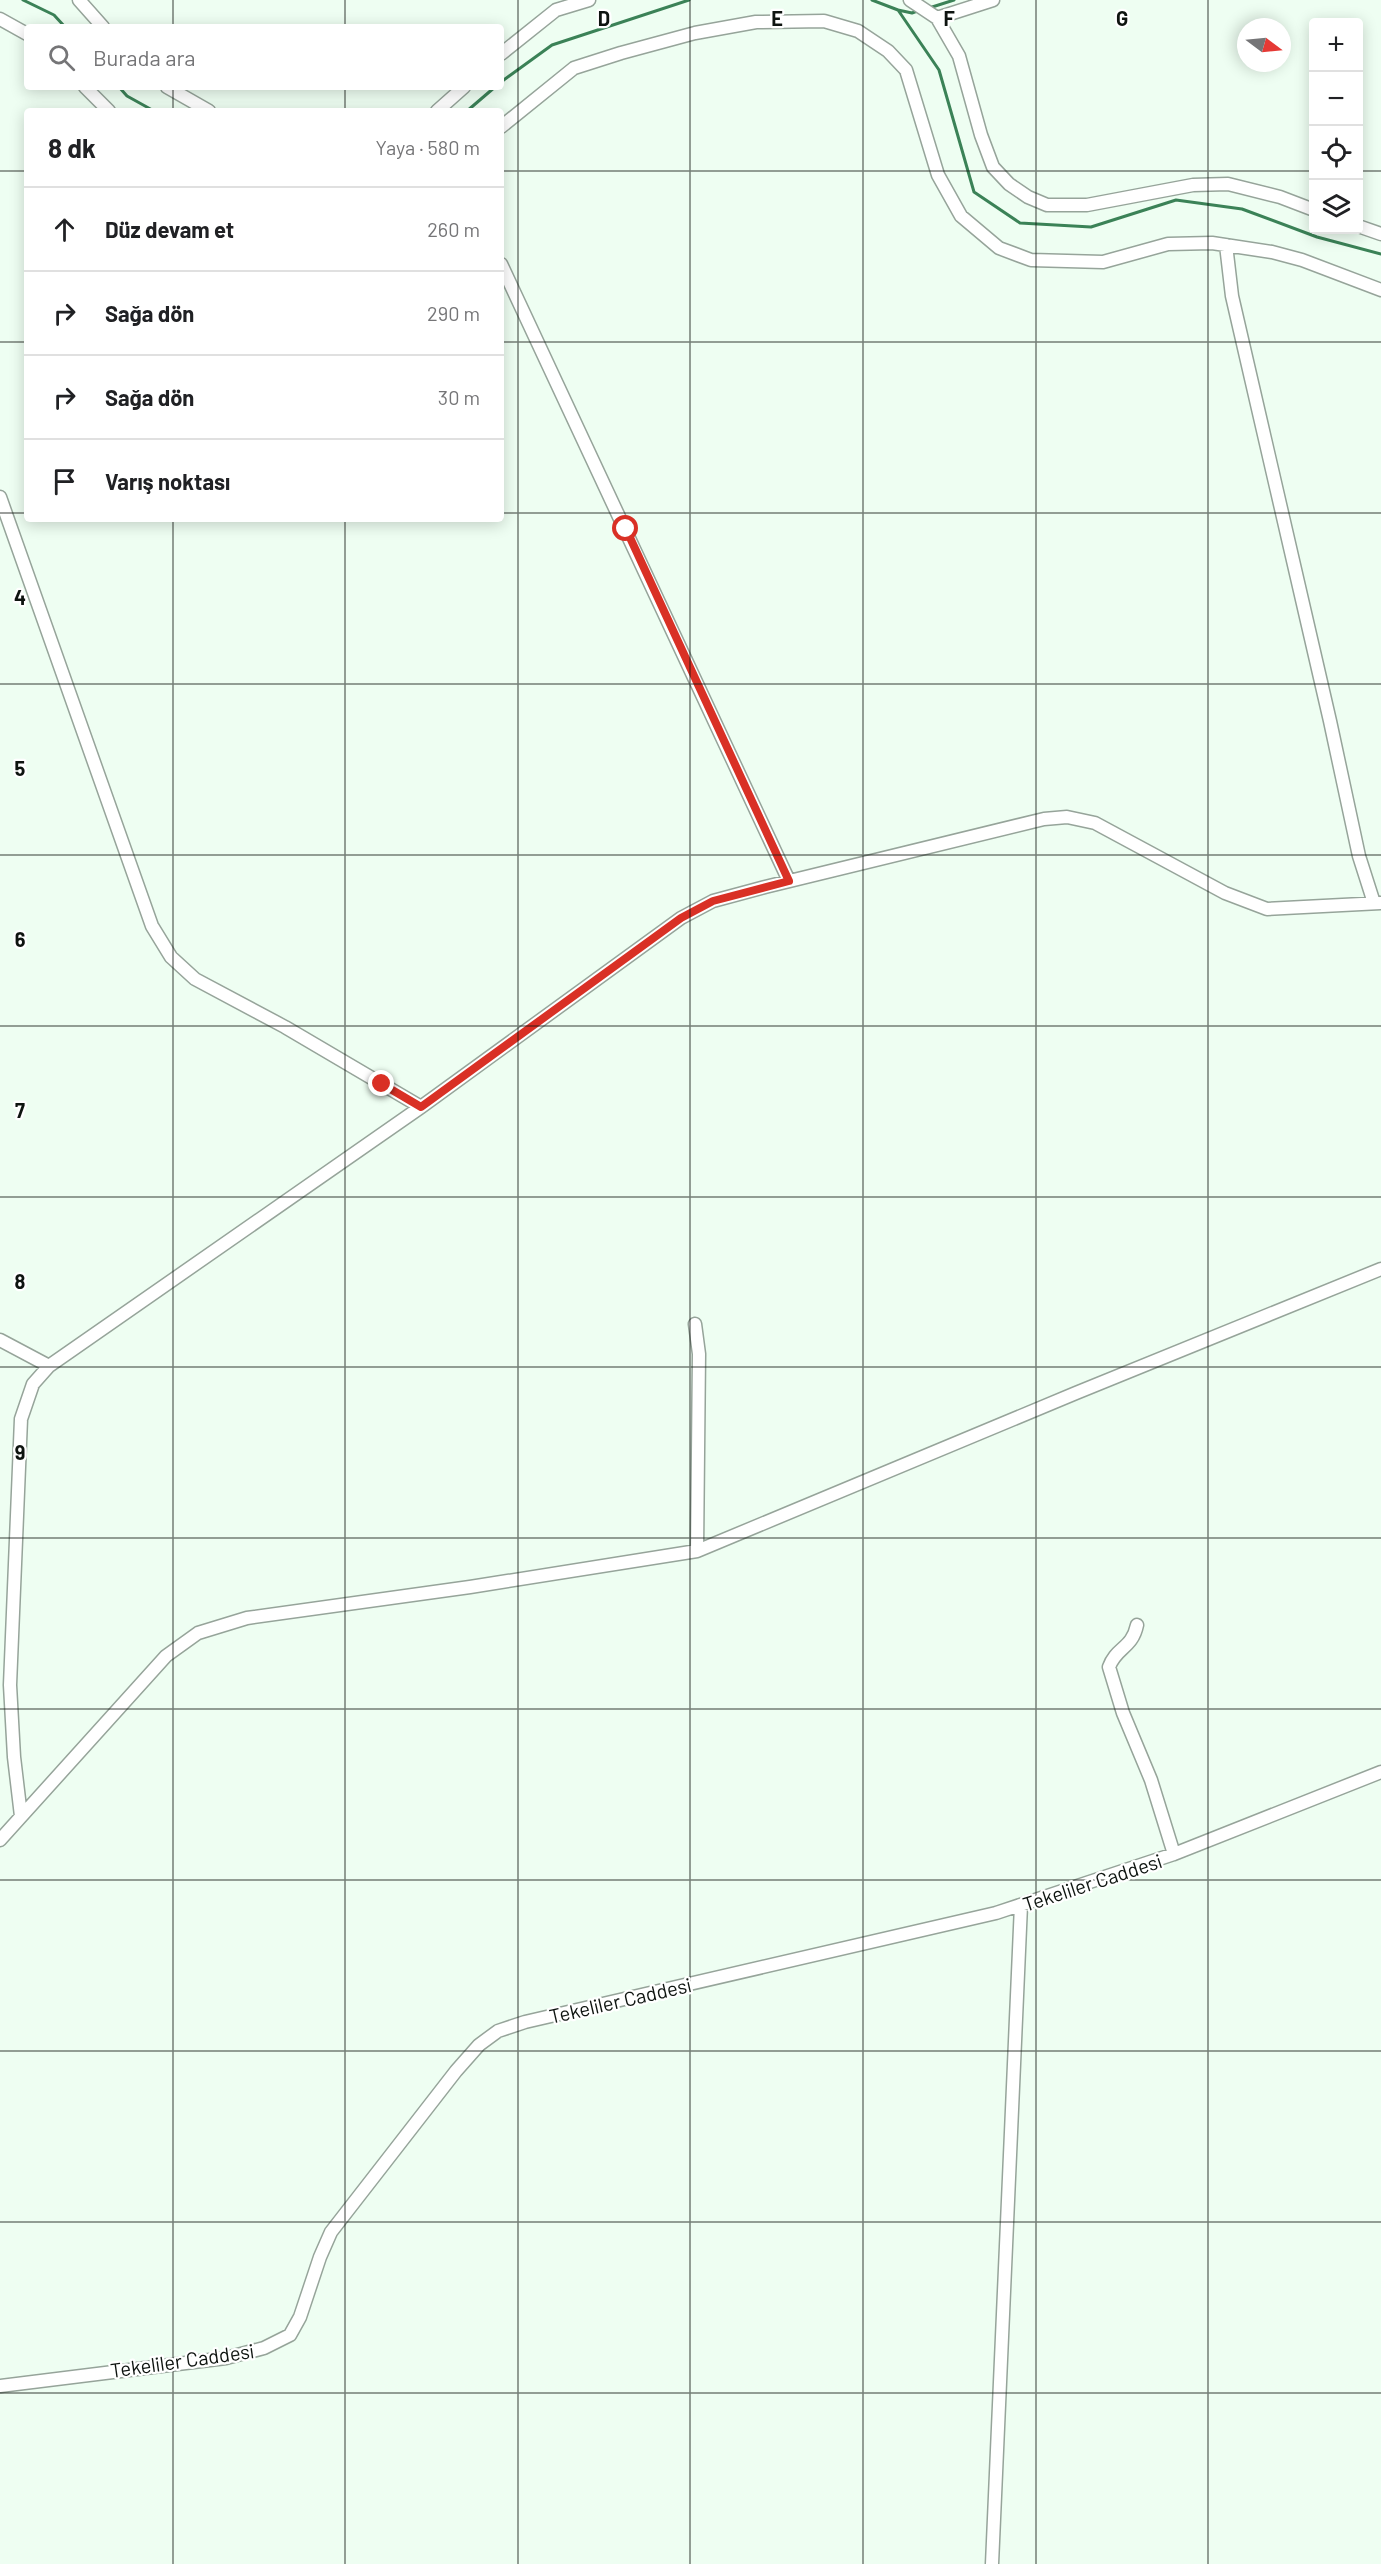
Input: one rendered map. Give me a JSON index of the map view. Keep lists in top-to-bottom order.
{
  "streets": {
    "street": ["Tekeliler Caddesi"]
  },
  "north": "right",
  "page": {
    "map_buttons": ["+", "−"],
    "search": "Burada ara",
    "heading": ["8 dk", "Yaya · 580 m"],
    "list": [
      ["Düz devam et", "260 m"],
      ["Sağa dön", "290 m"],
      ["Sağa dön", "30 m"],
      "Varış noktası"
    ]
  },
  "grid": {
    "columns": [
      "D",
      "E",
      "F",
      "G"
    ],
    "rows": [
      "4",
      "5",
      "6",
      "7",
      "8",
      "9"
    ]
  }
}
